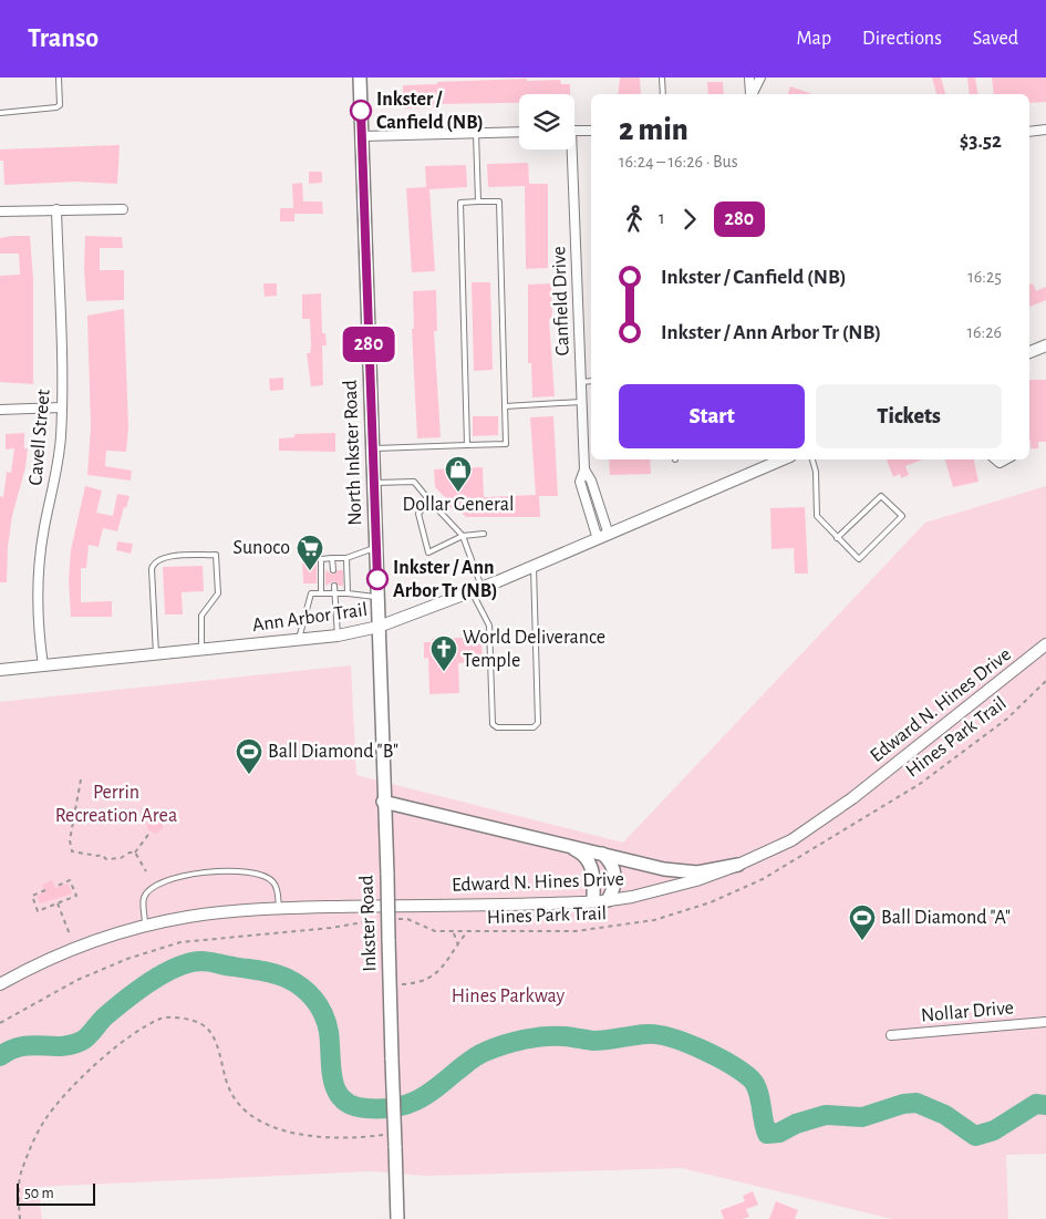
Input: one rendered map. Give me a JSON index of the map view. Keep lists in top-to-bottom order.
{
  "streets": {
    "main road": ["North Inkster Road", "Inkster Road"],
    "street": [
      "Canfield Drive",
      "Cavell Street",
      "Ann Arbor Trail",
      "Edward N. Hines Drive",
      "Nollar Drive"
    ],
    "path": ["Hines Park Trail"]
  },
  "crossings": [
    ["Canfield Drive", "Ann Arbor Trail"],
    ["Cavell Street", "Ann Arbor Trail"],
    ["North Inkster Road", "Ann Arbor Trail"],
    ["North Inkster Road", "Inkster Road"],
    ["Ann Arbor Trail", "Inkster Road"]
  ],
  "parks": ["Perrin Recreation Area", "Hines Parkway"],
  "places": {
    "other": ["Inkster / Canfield (NB)", "Inkster / Ann Arbor Tr (NB)"],
    "shop": ["Dollar General"],
    "supermarket": ["Sunoco"],
    "church": ["World Deliverance Temple"],
    "sports": ["Ball Diamond \"B\"", "Ball Diamond \"A\""]
  },
  "lines": ["bus line 280"],
  "scale_bar": "50 m",
  "page": {
    "header": "Transo",
    "nav": ["Map", "Directions", "Saved"],
    "on_map": "280",
    "heading": ["2 min", "16:24 – 16:26 · Bus", "$3.52"],
    "legs": ["1", "280"],
    "list": [
      {
        "name": "Inkster / Canfield (NB)",
        "value": "16:25"
      },
      {
        "name": "Inkster / Ann Arbor Tr (NB)",
        "value": "16:26"
      }
    ],
    "buttons": ["Start", "Tickets"],
    "scale": "50 m"
  }
}
